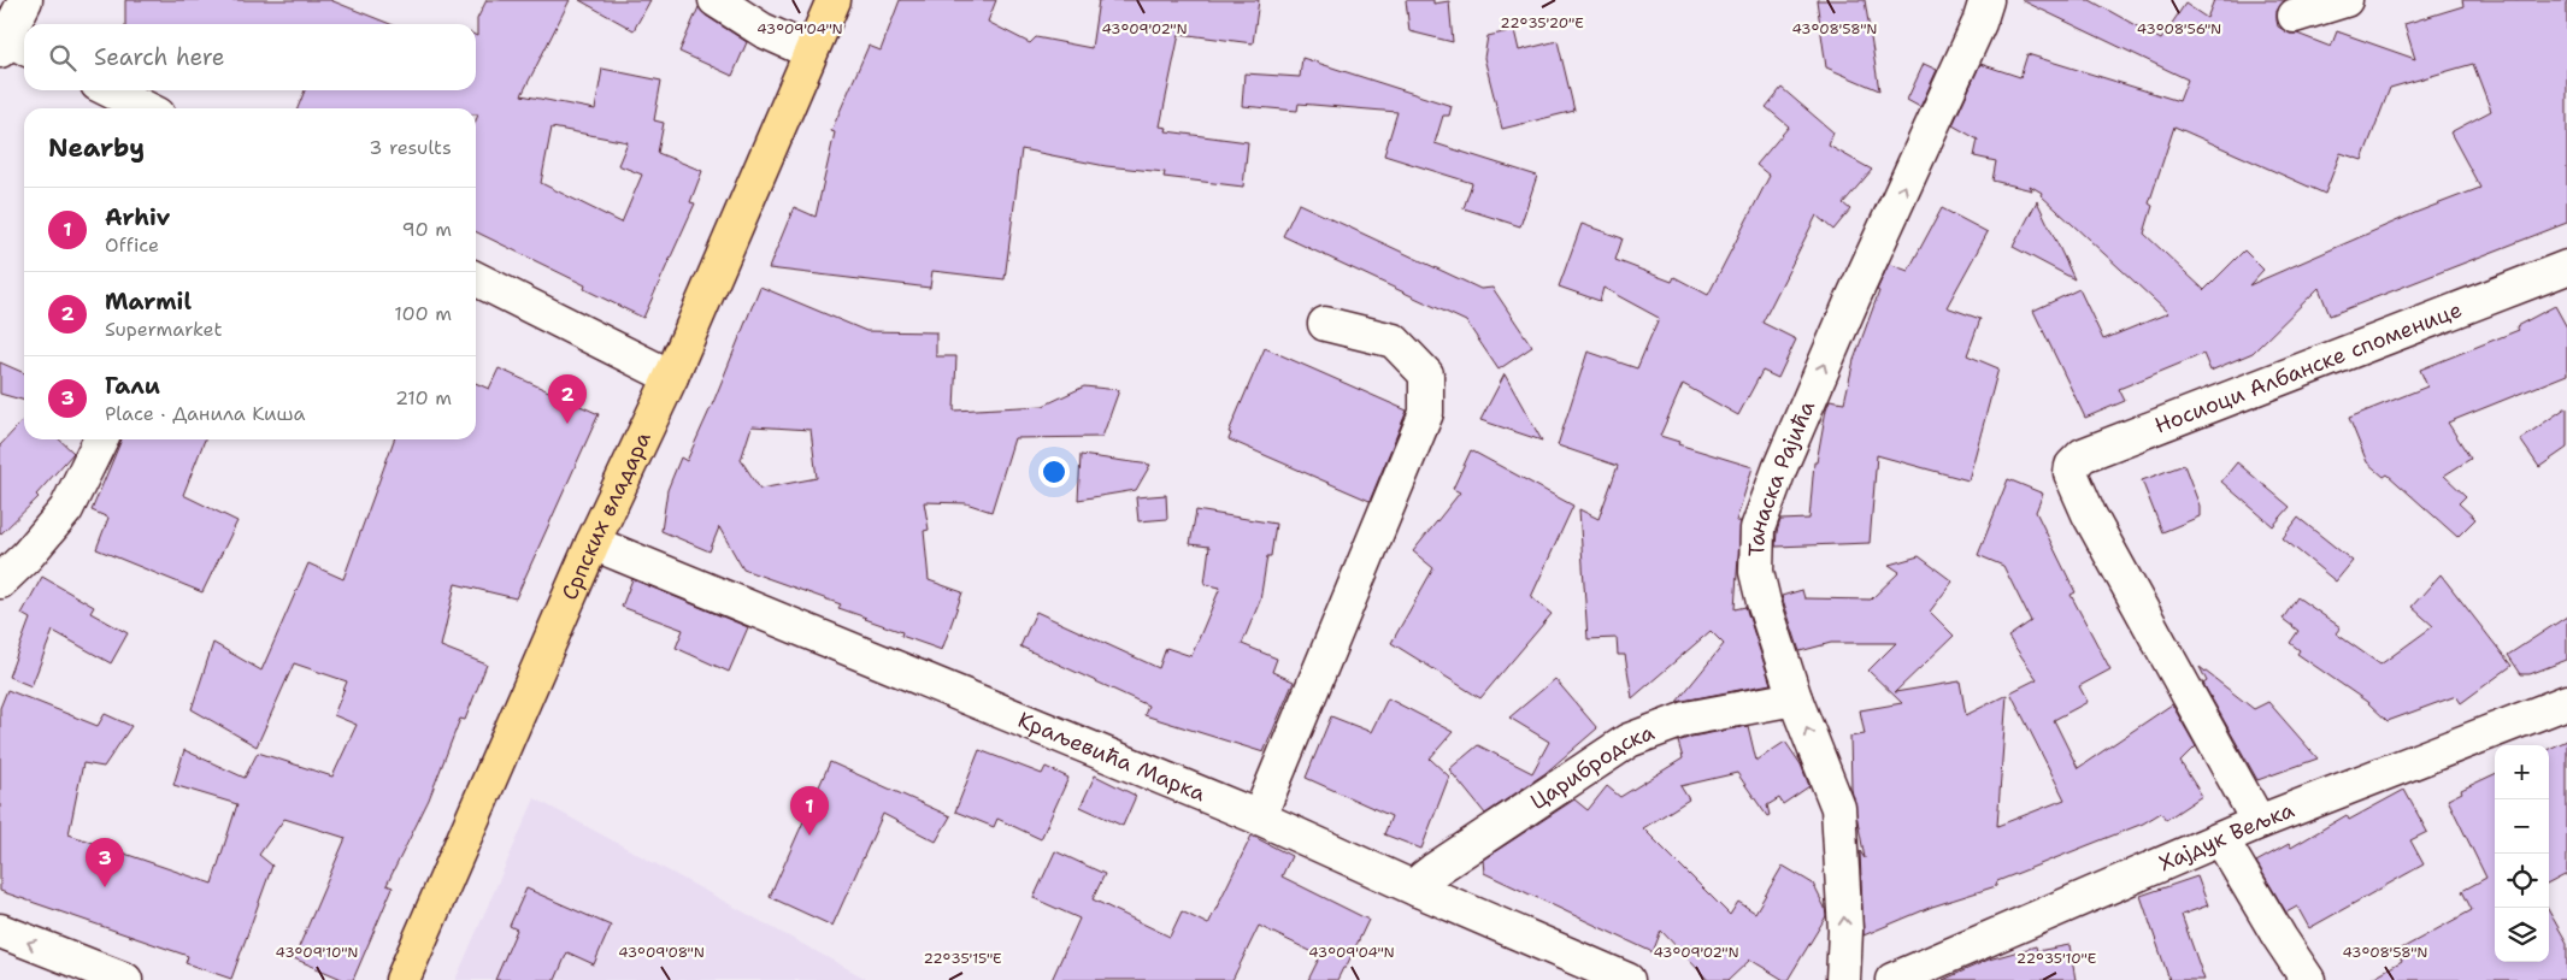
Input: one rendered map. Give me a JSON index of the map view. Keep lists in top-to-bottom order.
{
  "streets": {
    "main road": ["Српских владара"],
    "street": [
      "Носиоци Албанске споменице",
      "Танаска Рајића",
      "Краљевића Марка",
      "Царибродска",
      "Хајдук Вељка"
    ]
  },
  "crossings": [
    ["Носиоци Албанске споменице", "Хајдук Вељка"],
    ["Танаска Рајића", "Царибродска"],
    ["Српских владара", "Краљевића Марка"],
    ["Краљевића Марка", "Царибродска"]
  ],
  "one_way": ["Танаска Рајића"],
  "page": {
    "search": "Search here",
    "heading": ["Nearby", "3 results"],
    "list": [
      {
        "mark": "1",
        "name": "Arhiv",
        "note": "Office",
        "value": "90 m"
      },
      {
        "mark": "2",
        "name": "Marmil",
        "note": "Supermarket",
        "value": "100 m"
      },
      {
        "mark": "3",
        "name": "Гали",
        "note": "Place · Данила Киша",
        "value": "210 m"
      }
    ],
    "pins": ["2", "1", "3"],
    "map_buttons": ["+", "−"]
  },
  "coordinates": [
    "22°35'20\"E",
    "43°09'04\"N",
    "43°09'02\"N",
    "43°08'58\"N",
    "43°08'56\"N",
    "43°09'10\"N",
    "43°09'08\"N",
    "22°35'15\"E",
    "22°35'10\"E"
  ]
}
